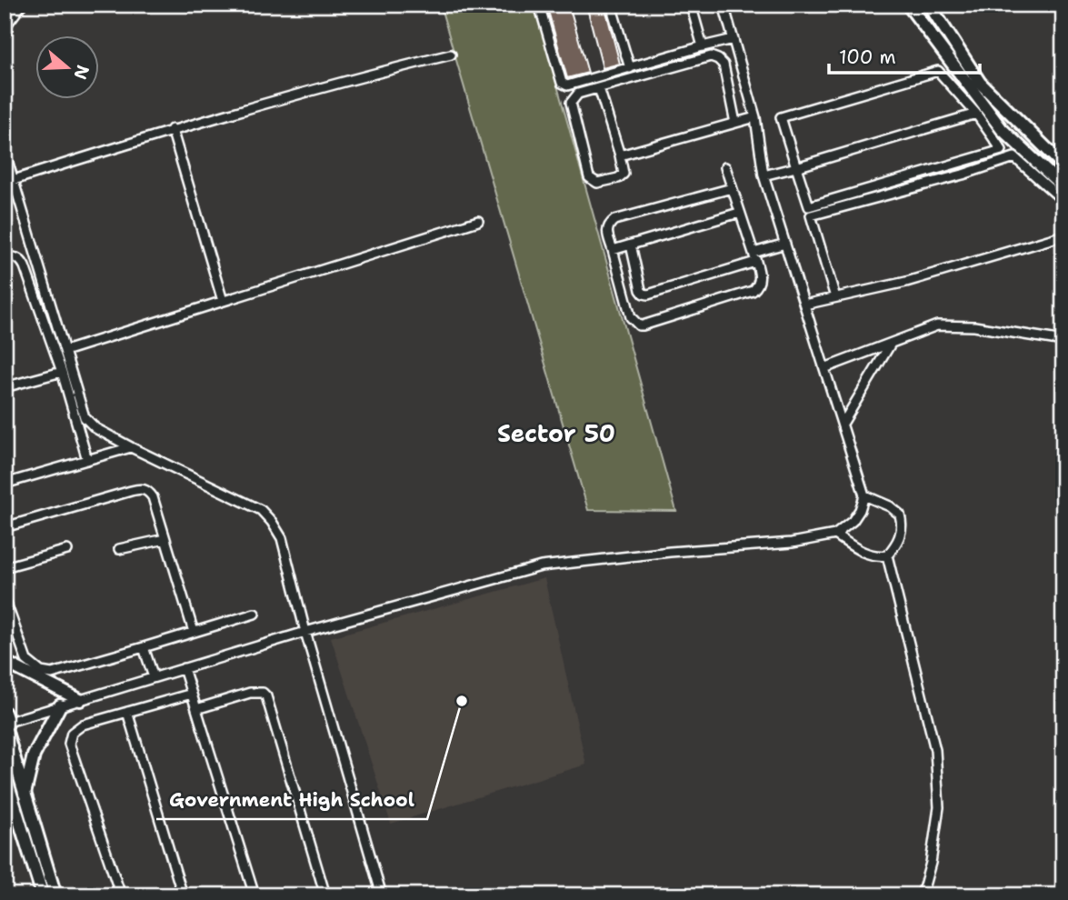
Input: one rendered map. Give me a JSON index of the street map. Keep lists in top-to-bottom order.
{
  "districts": ["Sector 50"],
  "places": ["Government High School"],
  "scale_bar": "100 m",
  "north": "right"
}
